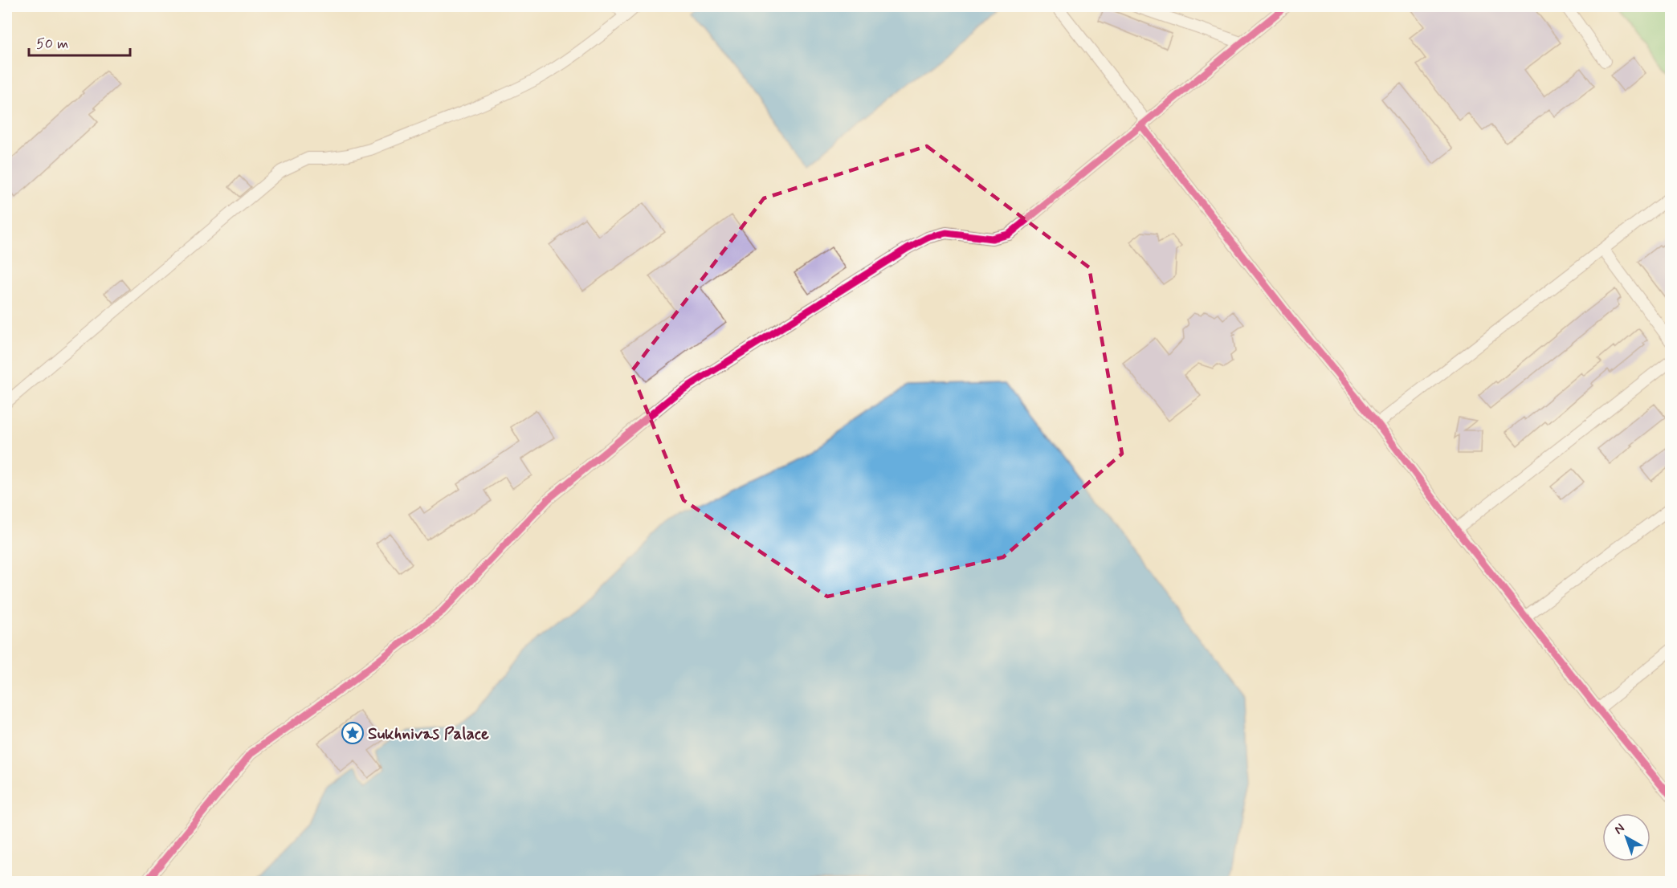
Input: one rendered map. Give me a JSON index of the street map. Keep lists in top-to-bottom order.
{
  "places": {
    "place": ["Sukhnivas Palace"]
  },
  "scale_bar": "50 m",
  "north": "top left"
}
